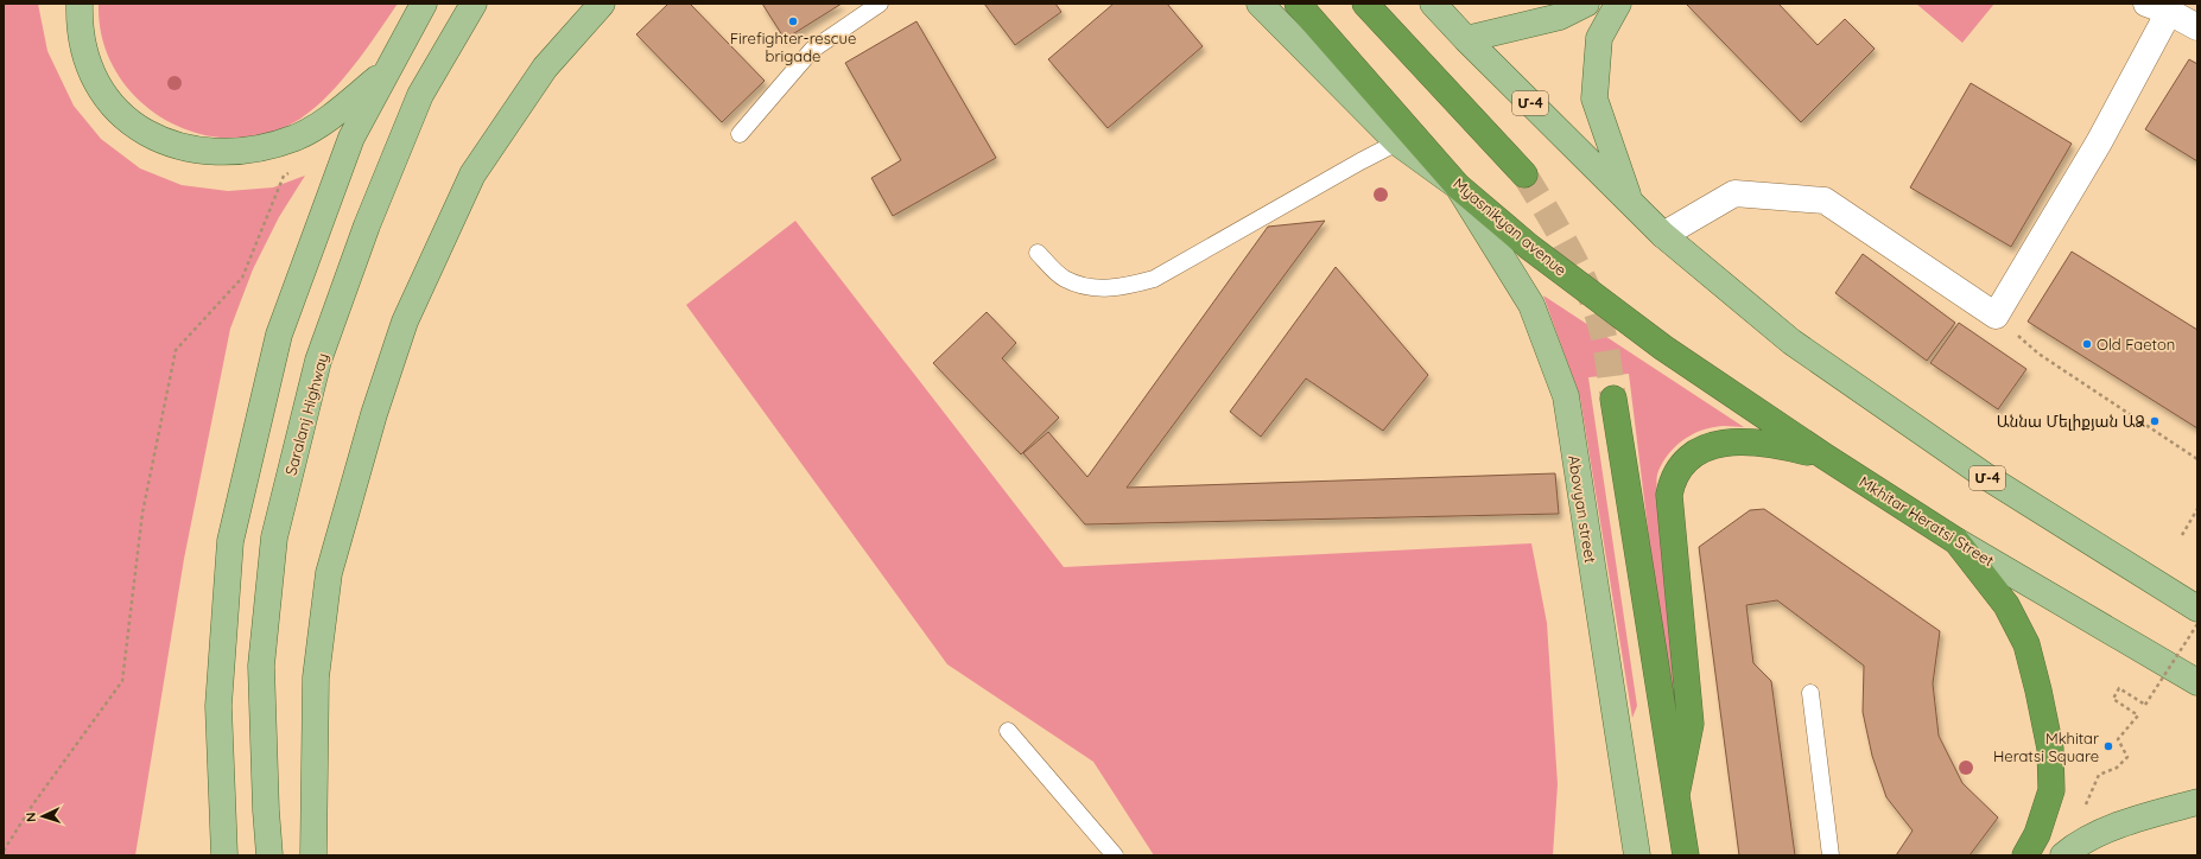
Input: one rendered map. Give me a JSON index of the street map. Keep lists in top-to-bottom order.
{
  "streets": {
    "highway": ["Myasnikyan avenue", "Mkhitar Heratsi Street"],
    "main road": ["Մ-4", "Saralanj Highway", "Abovyan street"]
  },
  "crossings": [
    ["Myasnikyan avenue", "Abovyan street"],
    ["Myasnikyan avenue", "Mkhitar Heratsi Street"]
  ],
  "places": [
    "Firefighter-rescue brigade",
    "Old Faeton",
    "Աննա Մելիքյան ԱՁ",
    "Mkhitar Heratsi Square"
  ],
  "north": "left"
}
